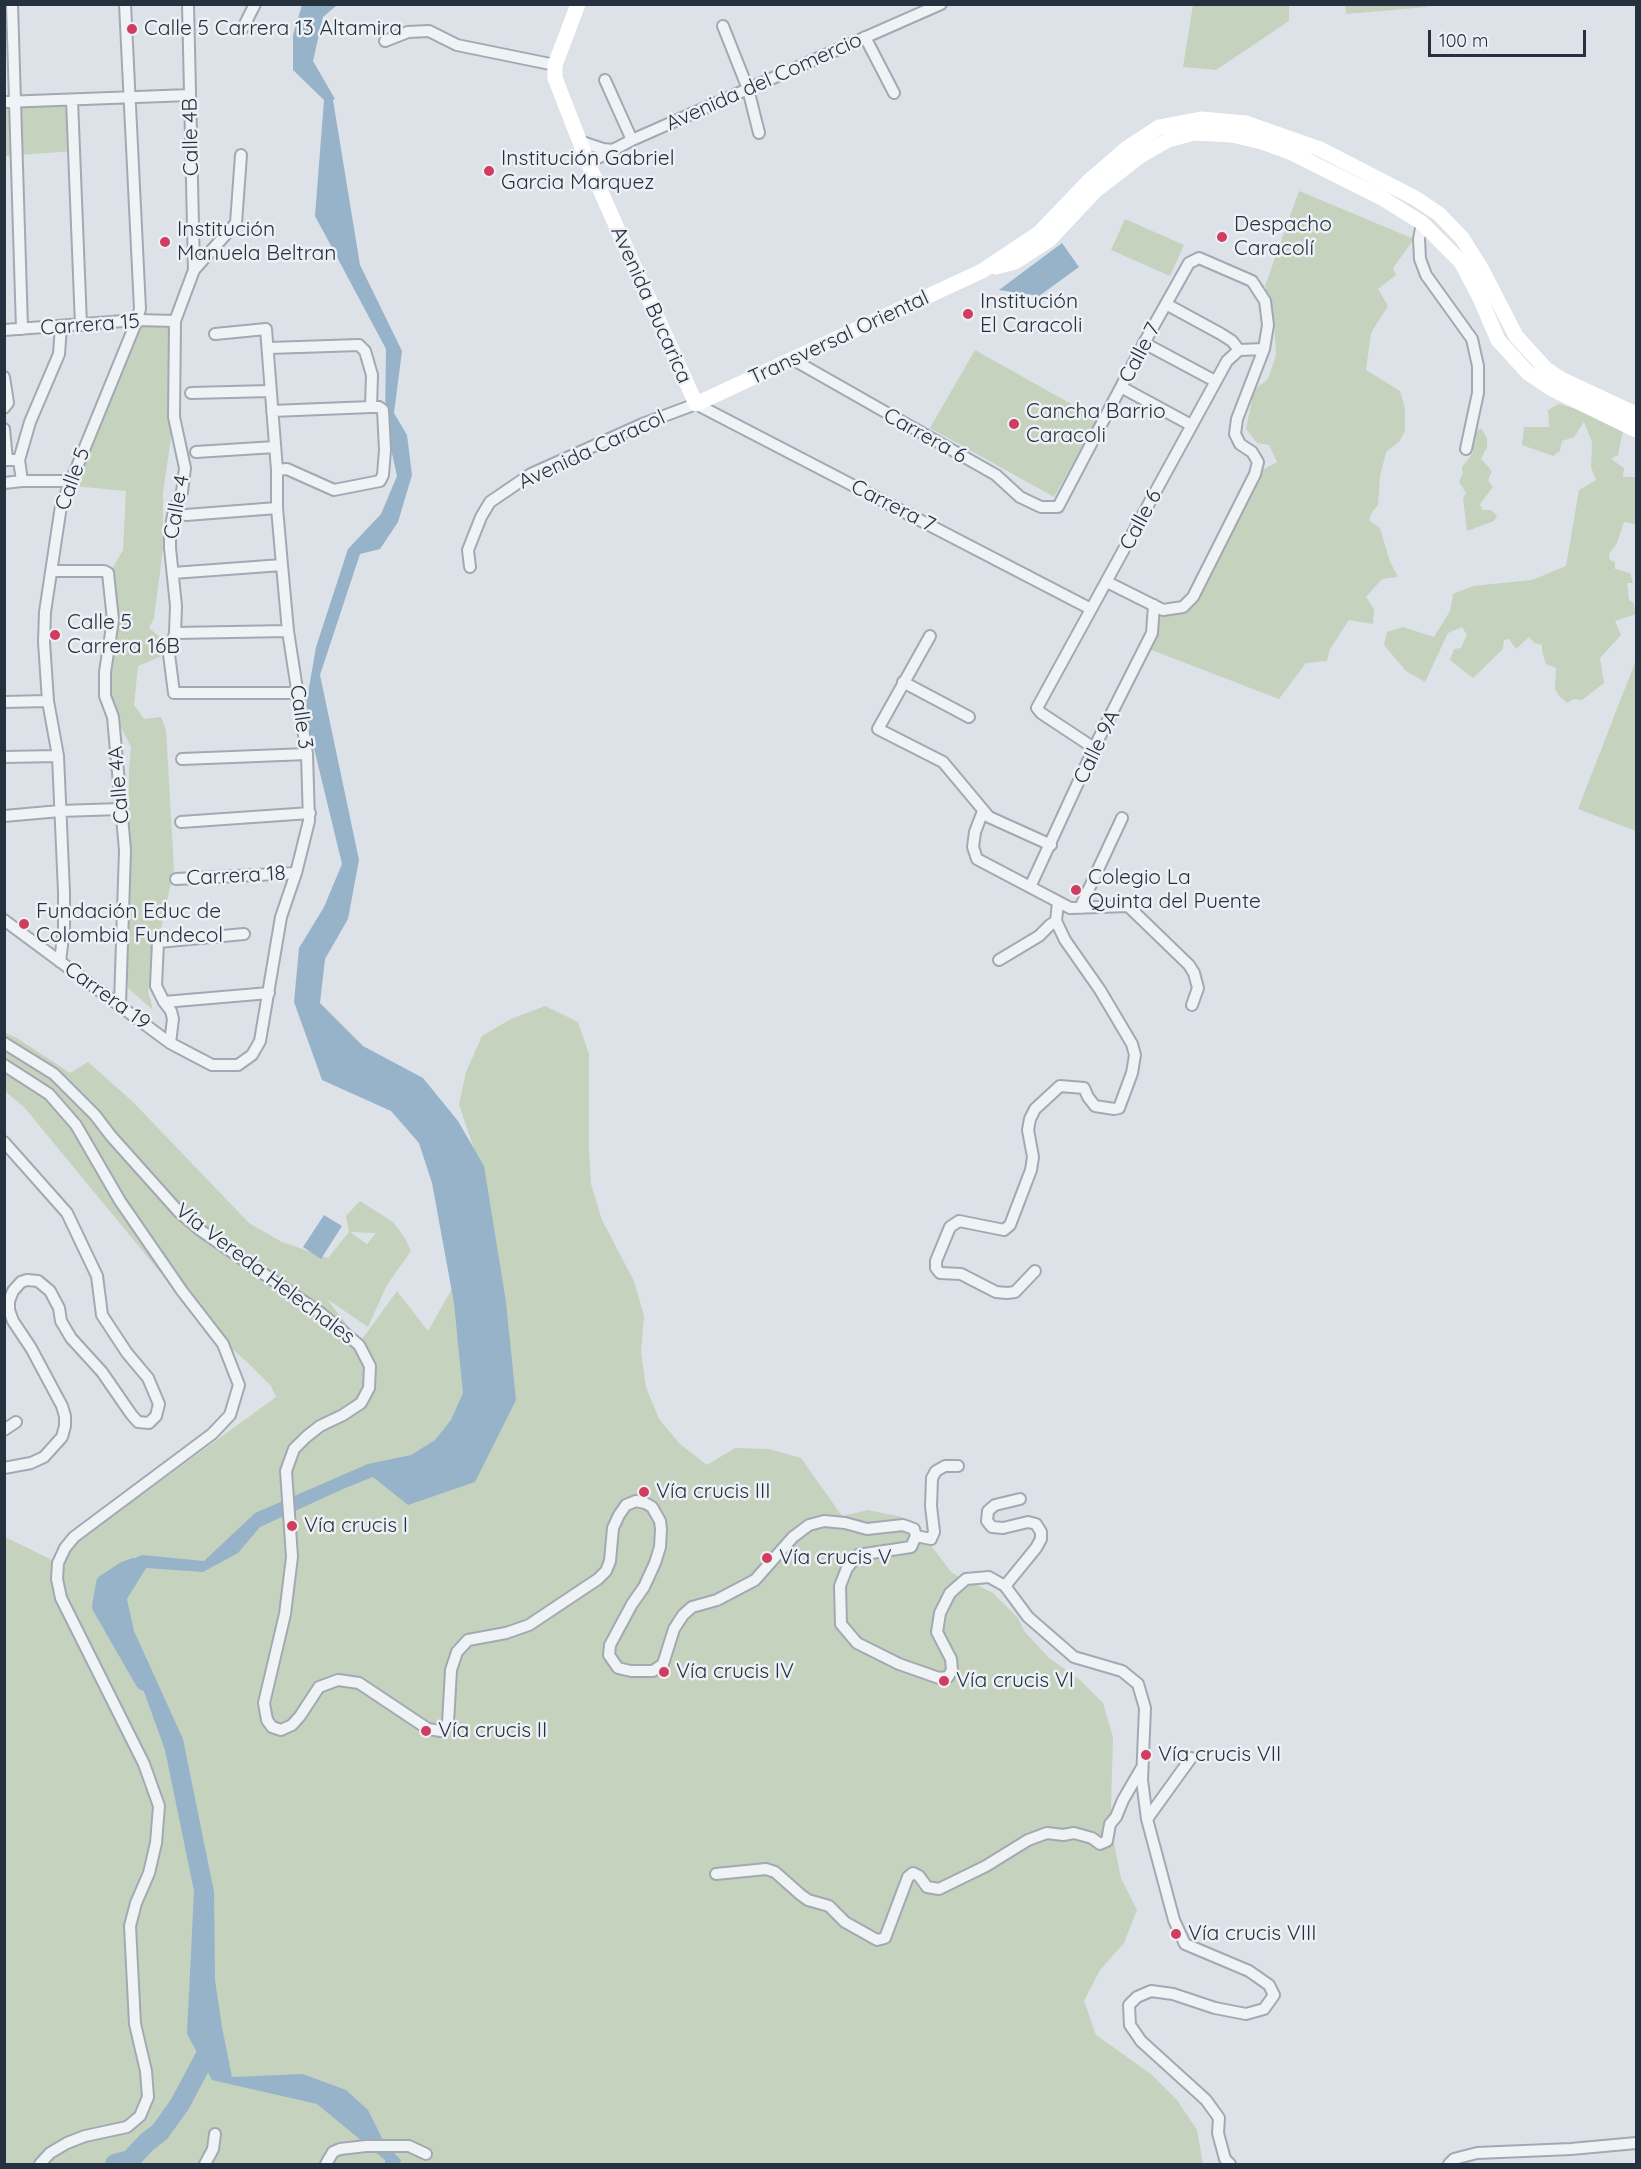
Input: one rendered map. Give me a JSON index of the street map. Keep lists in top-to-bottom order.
{
  "streets": {
    "main road": ["Avenida Bucarica", "Transversal Oriental"],
    "street": [
      "Avenida del Comercio",
      "Calle 4B",
      "Carrera 15",
      "Calle 7",
      "Carrera 6",
      "Avenida Caracol",
      "Calle 5",
      "Carrera 7",
      "Calle 4",
      "Calle 6",
      "Calle 3",
      "Calle 9A",
      "Calle 4A",
      "Carrera 18",
      "Carrera 19",
      "Vía Vereda Helechales"
    ]
  },
  "crossings": [
    ["Avenida del Comercio", "Avenida Bucarica"],
    ["Calle 4B", "Calle 4"],
    ["Avenida Bucarica", "Transversal Oriental"],
    ["Avenida Bucarica", "Avenida Caracol"],
    ["Avenida Bucarica", "Carrera 7"],
    ["Carrera 15", "Calle 5"],
    ["Carrera 15", "Calle 4"],
    ["Transversal Oriental", "Carrera 6"],
    ["Transversal Oriental", "Avenida Caracol"],
    ["Transversal Oriental", "Carrera 7"],
    ["Calle 7", "Carrera 6"],
    ["Avenida Caracol", "Carrera 7"],
    ["Calle 5", "Calle 4A"],
    ["Calle 5", "Carrera 19"],
    ["Carrera 7", "Calle 6"],
    ["Calle 4", "Calle 3"],
    ["Calle 6", "Calle 9A"],
    ["Calle 3", "Carrera 18"],
    ["Calle 3", "Carrera 19"],
    ["Calle 4A", "Carrera 19"]
  ],
  "places": [
    "Calle 5 Carrera 13 Altamira",
    "Institución Gabriel Garcia Marquez",
    "Despacho Caracolí",
    "Institución Manuela Beltran",
    "Institución El Caracoli",
    "Cancha Barrio Caracoli",
    "Calle 5 Carrera 16B",
    "Colegio La Quinta del Puente",
    "Fundación Educ de Colombia Fundecol",
    "Vía crucis III",
    "Vía crucis I",
    "Vía crucis V",
    "Vía crucis IV",
    "Vía crucis VI",
    "Vía crucis II",
    "Vía crucis VII",
    "Vía crucis VIII"
  ],
  "scale_bar": "100 m"
}
